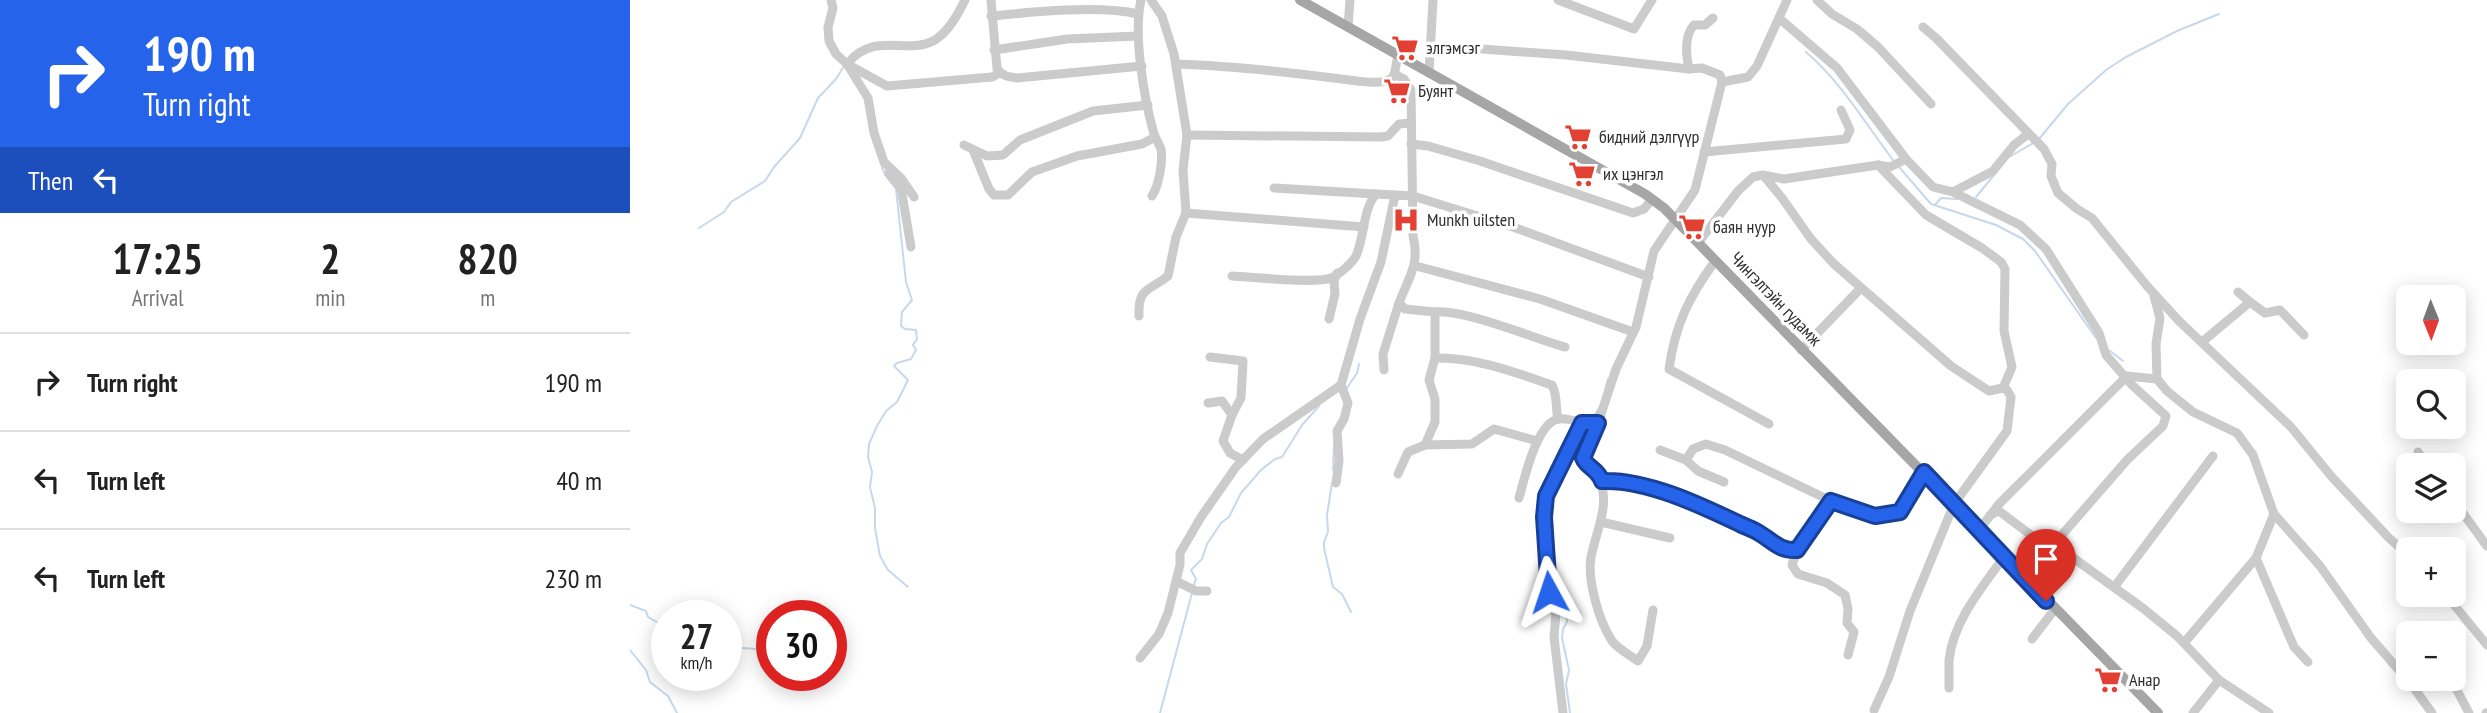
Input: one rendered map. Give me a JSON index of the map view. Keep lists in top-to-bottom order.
{
  "streets": {
    "main road": ["Чингэлтэйн гудамж"]
  },
  "places": {
    "supermarket": [
      "элгэмсэг",
      "Буянт",
      "бидний дэлгүүр",
      "их цэнгэл",
      "баян нуур",
      "Анар"
    ],
    "hospital": ["Munkh uilsten"]
  },
  "north": "bottom",
  "page": {
    "turn": ["190 m", "Turn right"],
    "then": "Then",
    "eta": [
      "17:25",
      "Arrival",
      "2",
      "min",
      "820",
      "m"
    ],
    "map_buttons": ["+", "−"],
    "list": [
      {
        "name": "Turn right",
        "value": "190 m"
      },
      {
        "name": "Turn left",
        "value": "40 m"
      },
      {
        "name": "Turn left",
        "value": "230 m"
      }
    ],
    "speed": "27 km/h",
    "limit": "30"
  }
}
